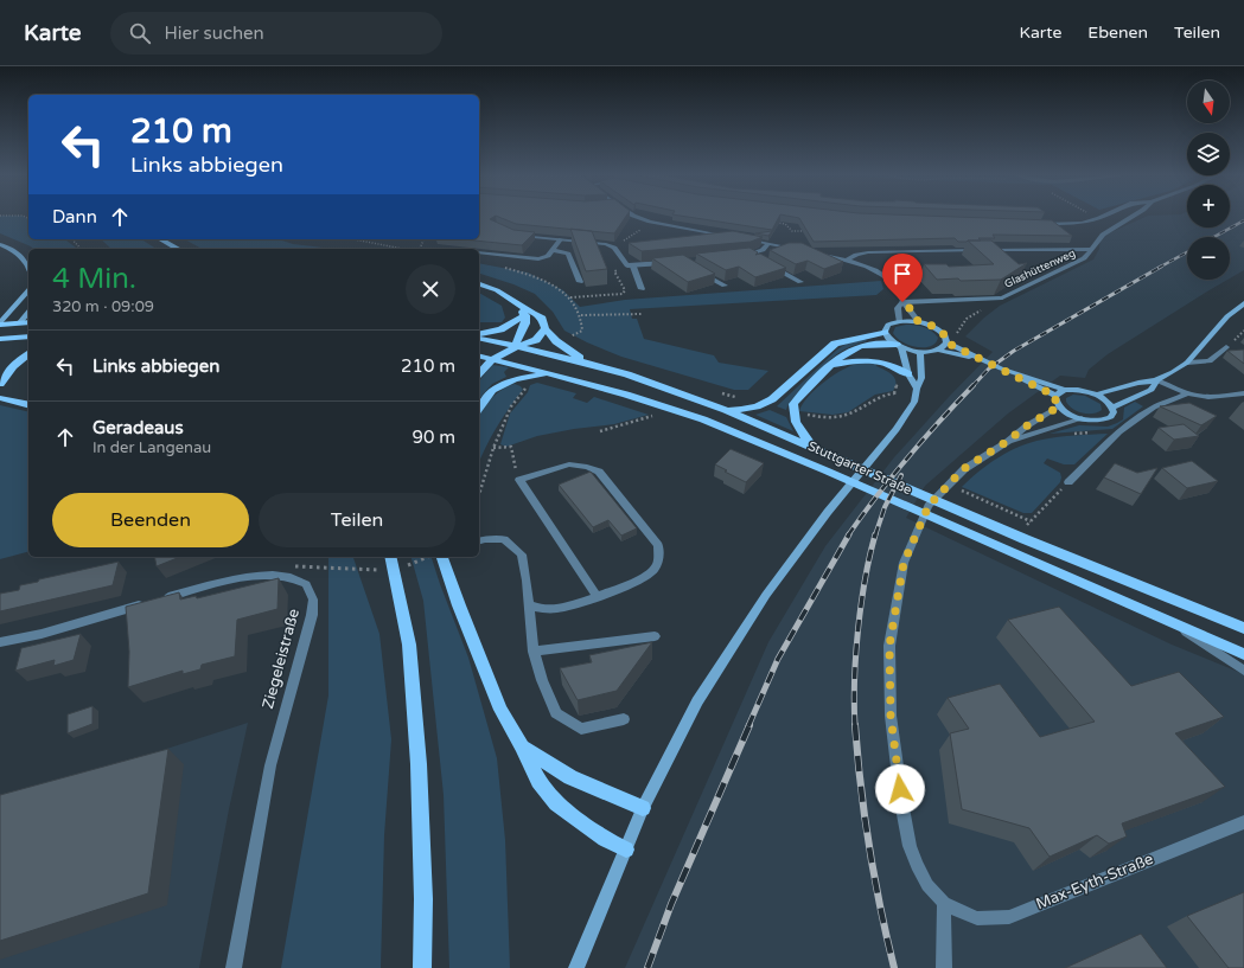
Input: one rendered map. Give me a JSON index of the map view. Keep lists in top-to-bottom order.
{
  "streets": {
    "main road": ["Stuttgarter Straße"],
    "street": ["Glashüttenweg", "Ziegeleistraße", "Max-Eyth-Straße"]
  },
  "north": "bottom",
  "page": {
    "header": "Karte",
    "search": "Hier suchen",
    "nav": ["Karte", "Ebenen", "Teilen"],
    "map_buttons": ["+", "−"],
    "turn": ["210 m", "Links abbiegen"],
    "then": "Dann",
    "heading": ["4 Min.", "320 m · 09:09"],
    "list": [
      {
        "name": "Links abbiegen",
        "value": "210 m"
      },
      {
        "name": "Geradeaus",
        "note": "In der Langenau",
        "value": "90 m"
      }
    ],
    "buttons": ["Beenden", "Teilen"]
  }
}
